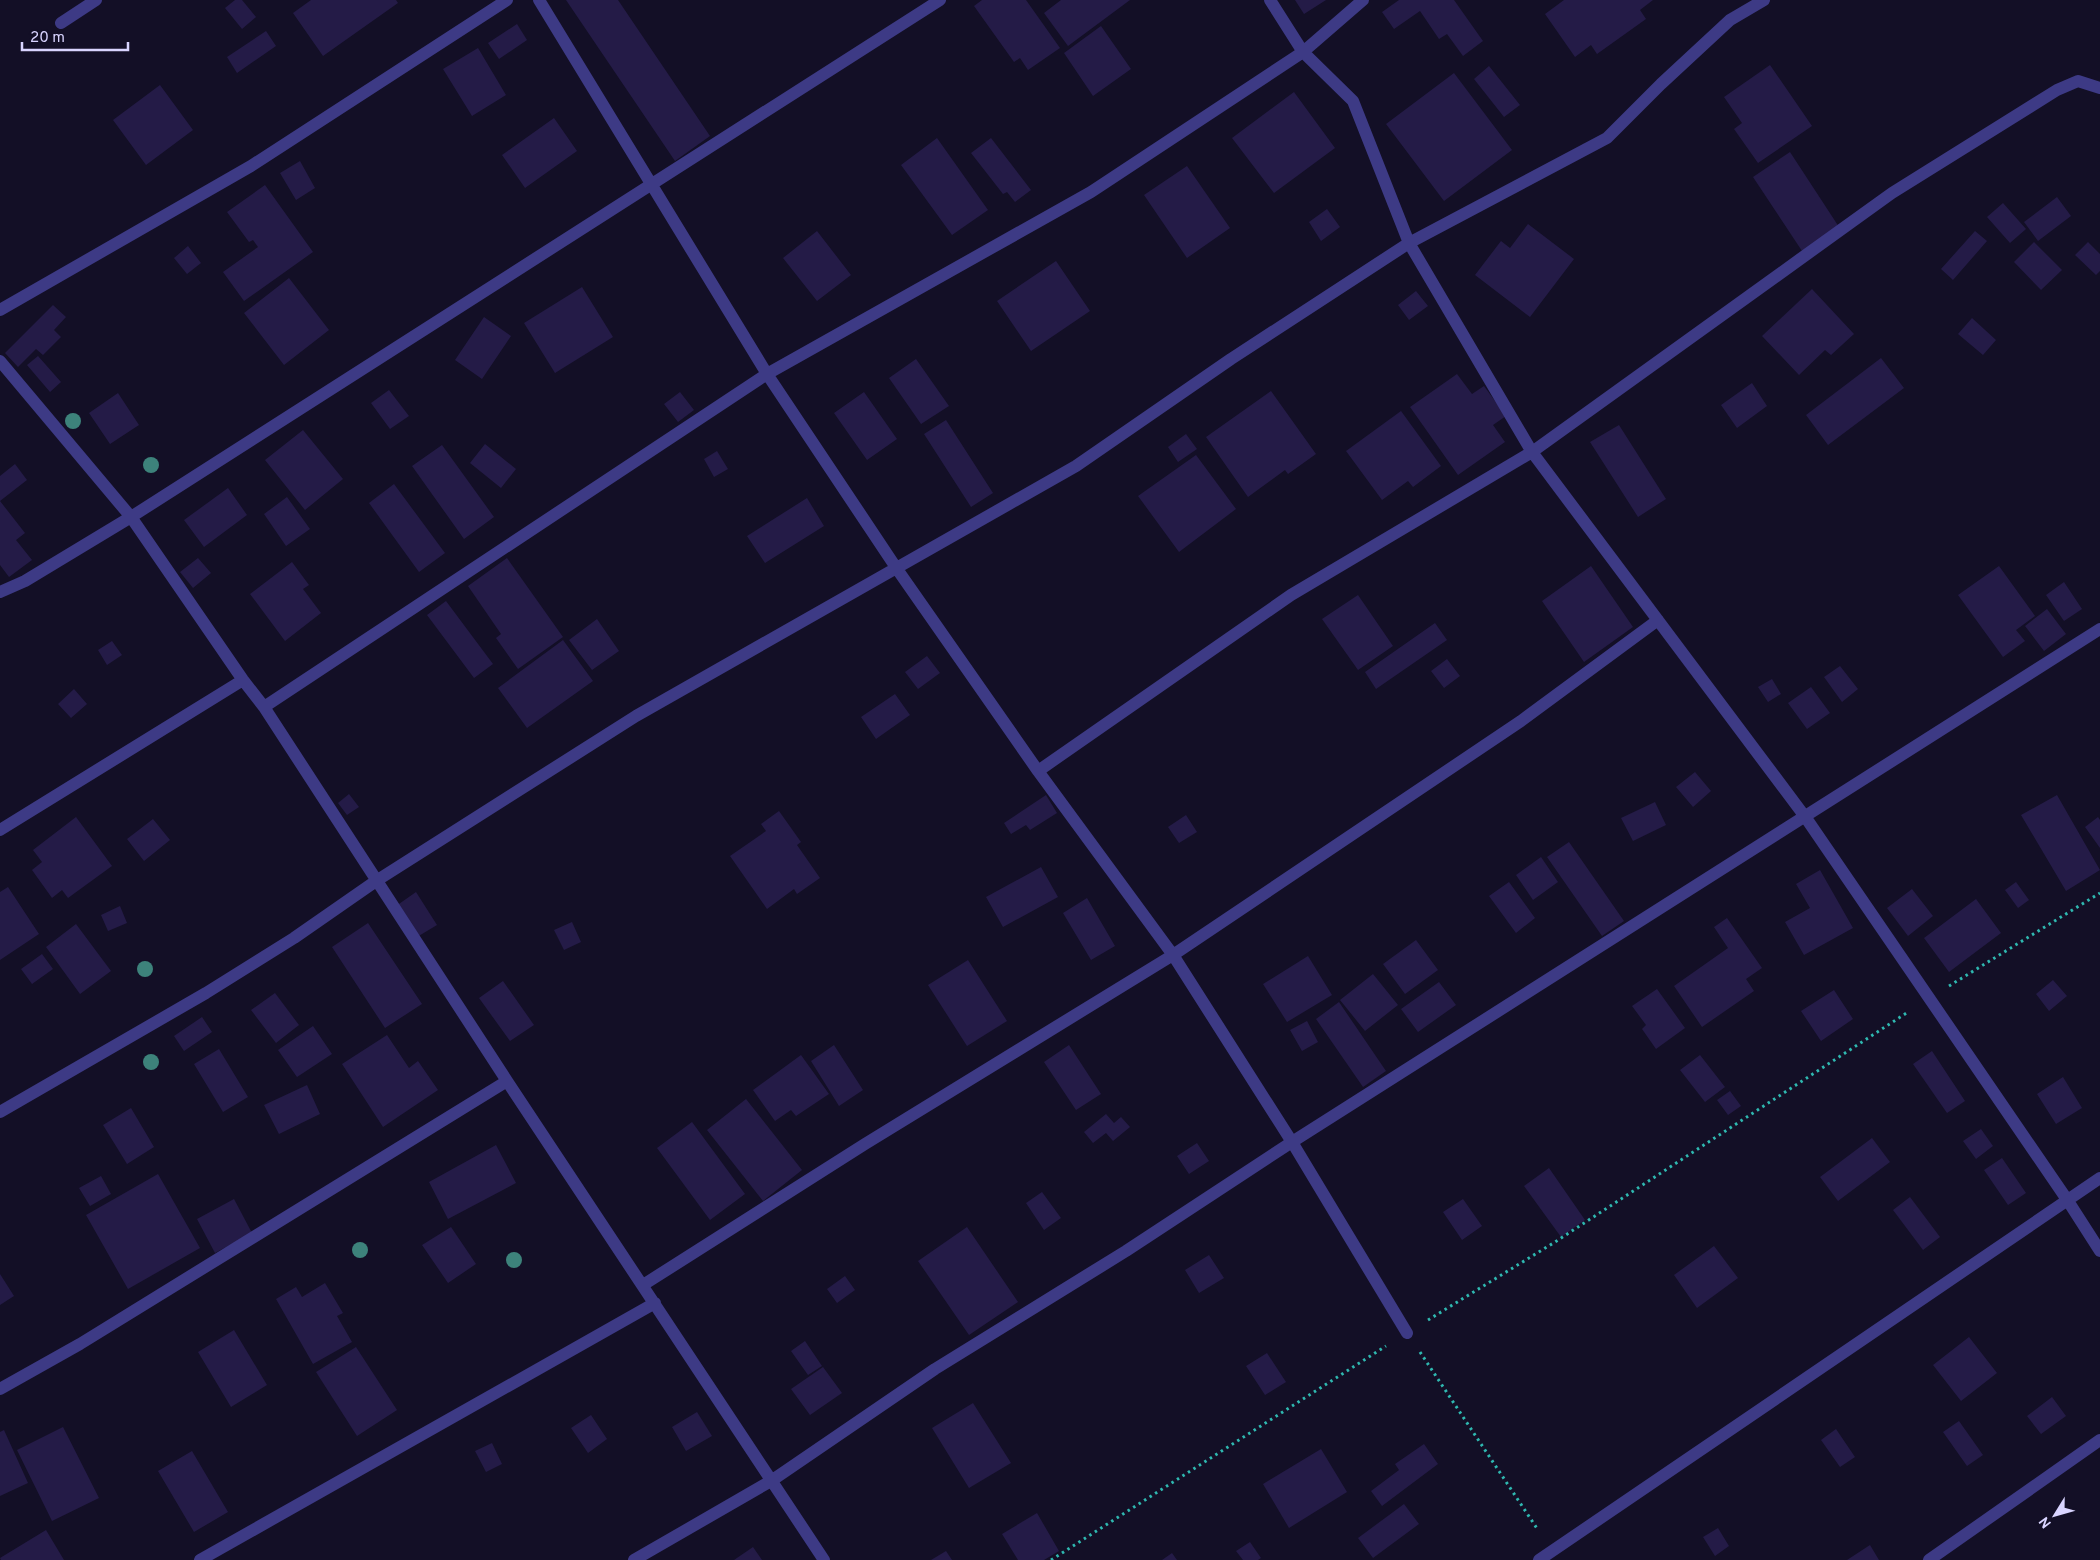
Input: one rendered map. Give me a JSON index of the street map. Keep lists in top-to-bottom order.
{
  "scale_bar": "20 m",
  "north": "bottom left"
}
